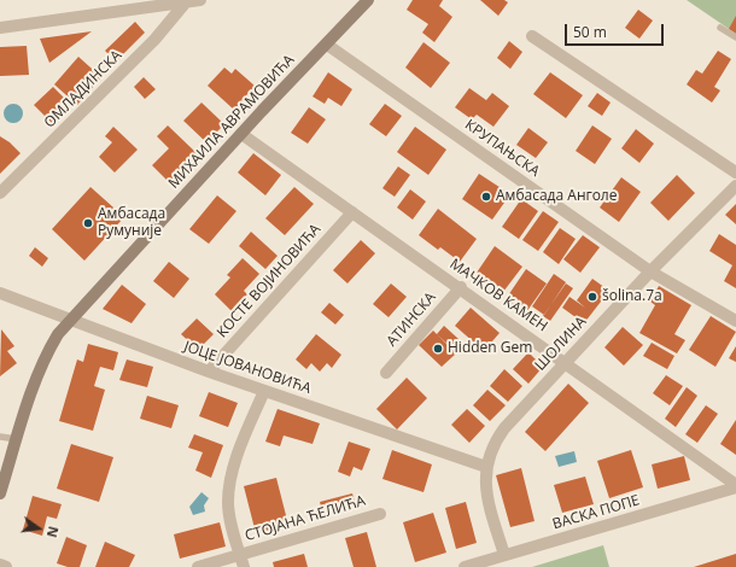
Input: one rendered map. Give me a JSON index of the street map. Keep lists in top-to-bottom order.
{
  "streets": {
    "street": [
      "ОМЛАДИНСКА",
      "МИХАИЛА АВРАМОВИЋА",
      "КРУПАЊСКА",
      "КОСТЕ ВОЈИНОВИЋА",
      "МАЧКОВ КАМЕН",
      "АТИНСКА",
      "ШОЛИНА",
      "ЈОЦЕ ЈОВАНОВИЋА",
      "ВАСКА ПОПЕ",
      "СТОЈАНА ЋЕЛИЋА"
    ]
  },
  "crossings": [
    ["МИХАИЛА АВРАМОВИЋА", "КРУПАЊСКА"],
    ["МИХАИЛА АВРАМОВИЋА", "МАЧКОВ КАМЕН"],
    ["МИХАИЛА АВРАМОВИЋА", "ЈОЦЕ ЈОВАНОВИЋА"],
    ["КРУПАЊСКА", "ШОЛИНА"],
    ["КОСТЕ ВОЈИНОВИЋА", "МАЧКОВ КАМЕН"],
    ["КОСТЕ ВОЈИНОВИЋА", "ЈОЦЕ ЈОВАНОВИЋА"],
    ["МАЧКОВ КАМЕН", "АТИНСКА"],
    ["МАЧКОВ КАМЕН", "ШОЛИНА"],
    ["МАЧКОВ КАМЕН", "ВАСКА ПОПЕ"],
    ["ШОЛИНА", "ЈОЦЕ ЈОВАНОВИЋА"],
    ["ШОЛИНА", "ВАСКА ПОПЕ"],
    ["ЈОЦЕ ЈОВАНОВИЋА", "СТОЈАНА ЋЕЛИЋА"]
  ],
  "places": [
    "Амбасада Анголе",
    "Амбасада Румуније",
    "šolina.7a",
    "Hidden Gem"
  ],
  "scale_bar": "50 m",
  "north": "right"
}
